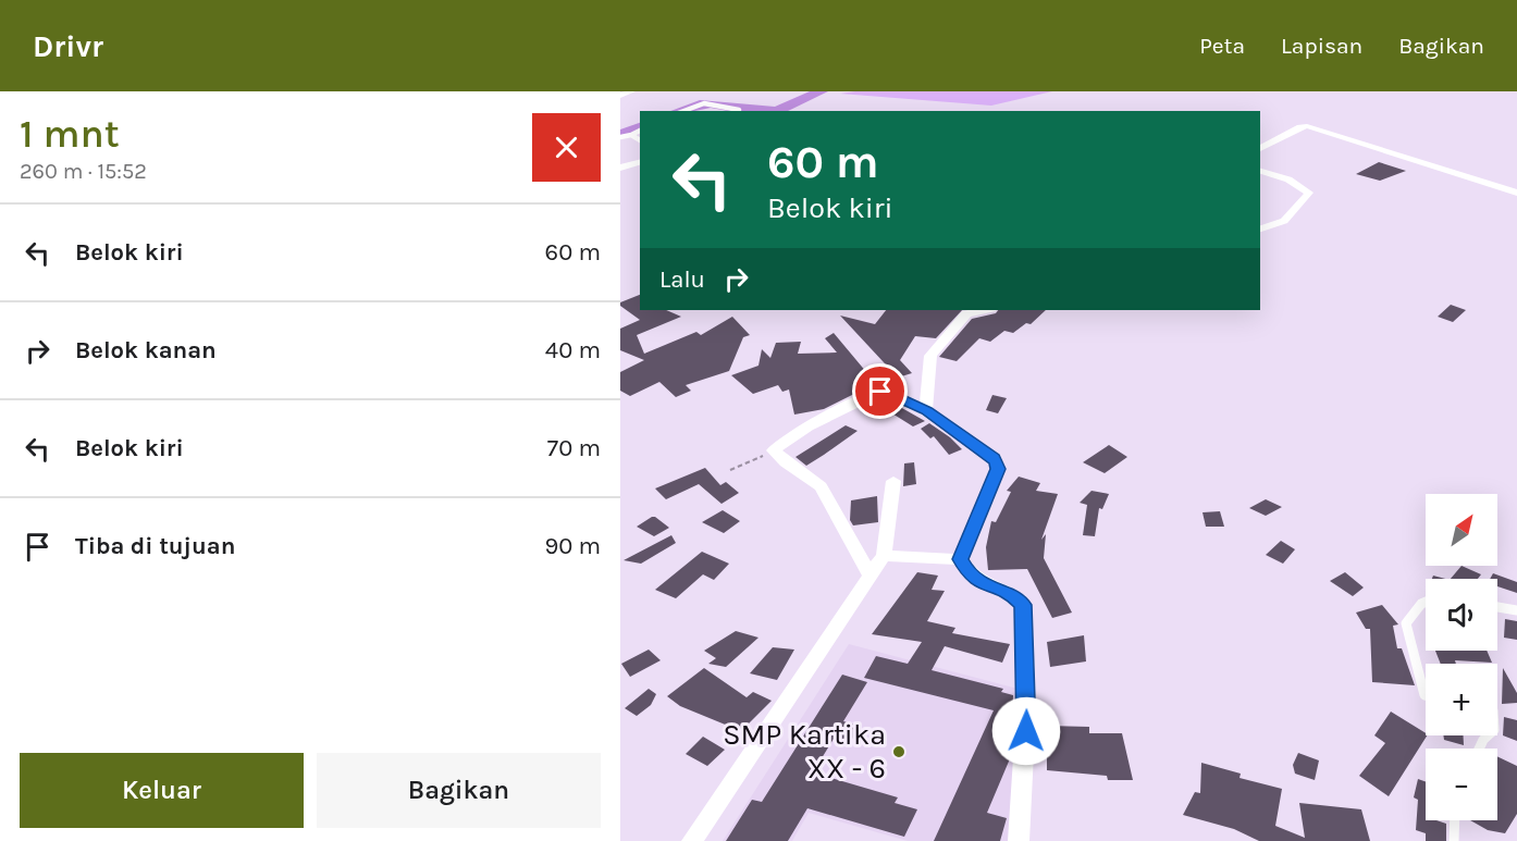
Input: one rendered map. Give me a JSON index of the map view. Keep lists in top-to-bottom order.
{
  "places": ["SMP Kartika XX - 6"],
  "north": "top right",
  "page": {
    "header": "Drivr",
    "nav": ["Peta", "Lapisan", "Bagikan"],
    "heading": ["1 mnt", "260 m · 15:52"],
    "turn": ["60 m", "Belok kiri"],
    "list": [
      {
        "name": "Belok kiri",
        "value": "60 m"
      },
      {
        "name": "Belok kanan",
        "value": "40 m"
      },
      {
        "name": "Belok kiri",
        "value": "70 m"
      },
      {
        "name": "Tiba di tujuan",
        "value": "90 m"
      }
    ],
    "then": "Lalu",
    "map_buttons": ["+", "−"],
    "buttons": ["Keluar", "Bagikan"]
  }
}
